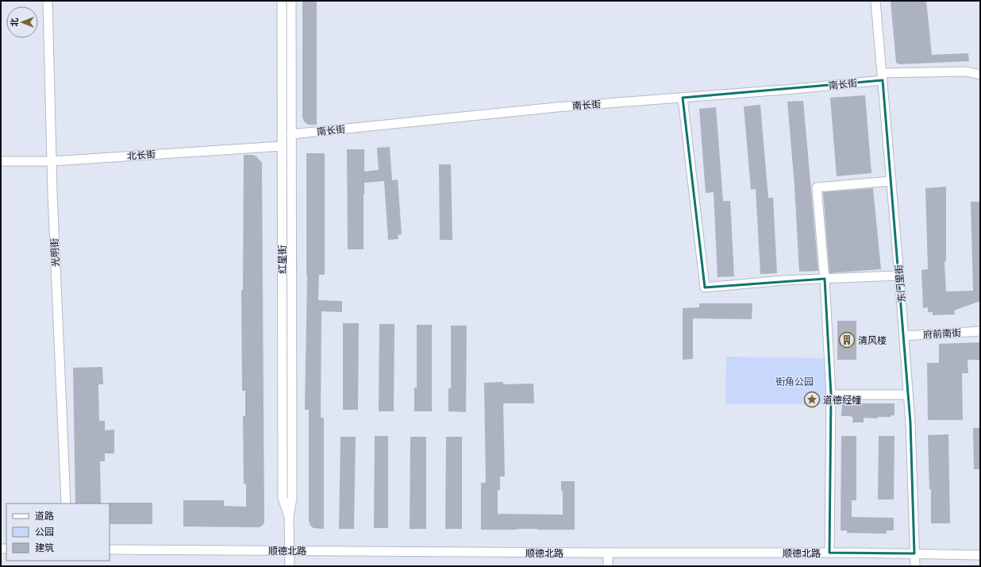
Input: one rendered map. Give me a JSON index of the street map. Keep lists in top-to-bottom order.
{
  "streets": {
    "street": [
      "南长街",
      "北长街",
      "光明街",
      "红星街",
      "东门里街",
      "府前南街",
      "顺德北路"
    ]
  },
  "crossings": [
    ["南长街", "红星街"],
    ["南长街", "东门里街"],
    ["北长街", "光明街"],
    ["北长街", "红星街"],
    ["红星街", "顺德北路"],
    ["东门里街", "府前南街"],
    ["东门里街", "顺德北路"]
  ],
  "parks": ["街角公园"],
  "places": {
    "building": ["清风楼"],
    "place": ["道德经幢"]
  },
  "legend": ["道路", "公园", "建筑"],
  "north": "left"
}
